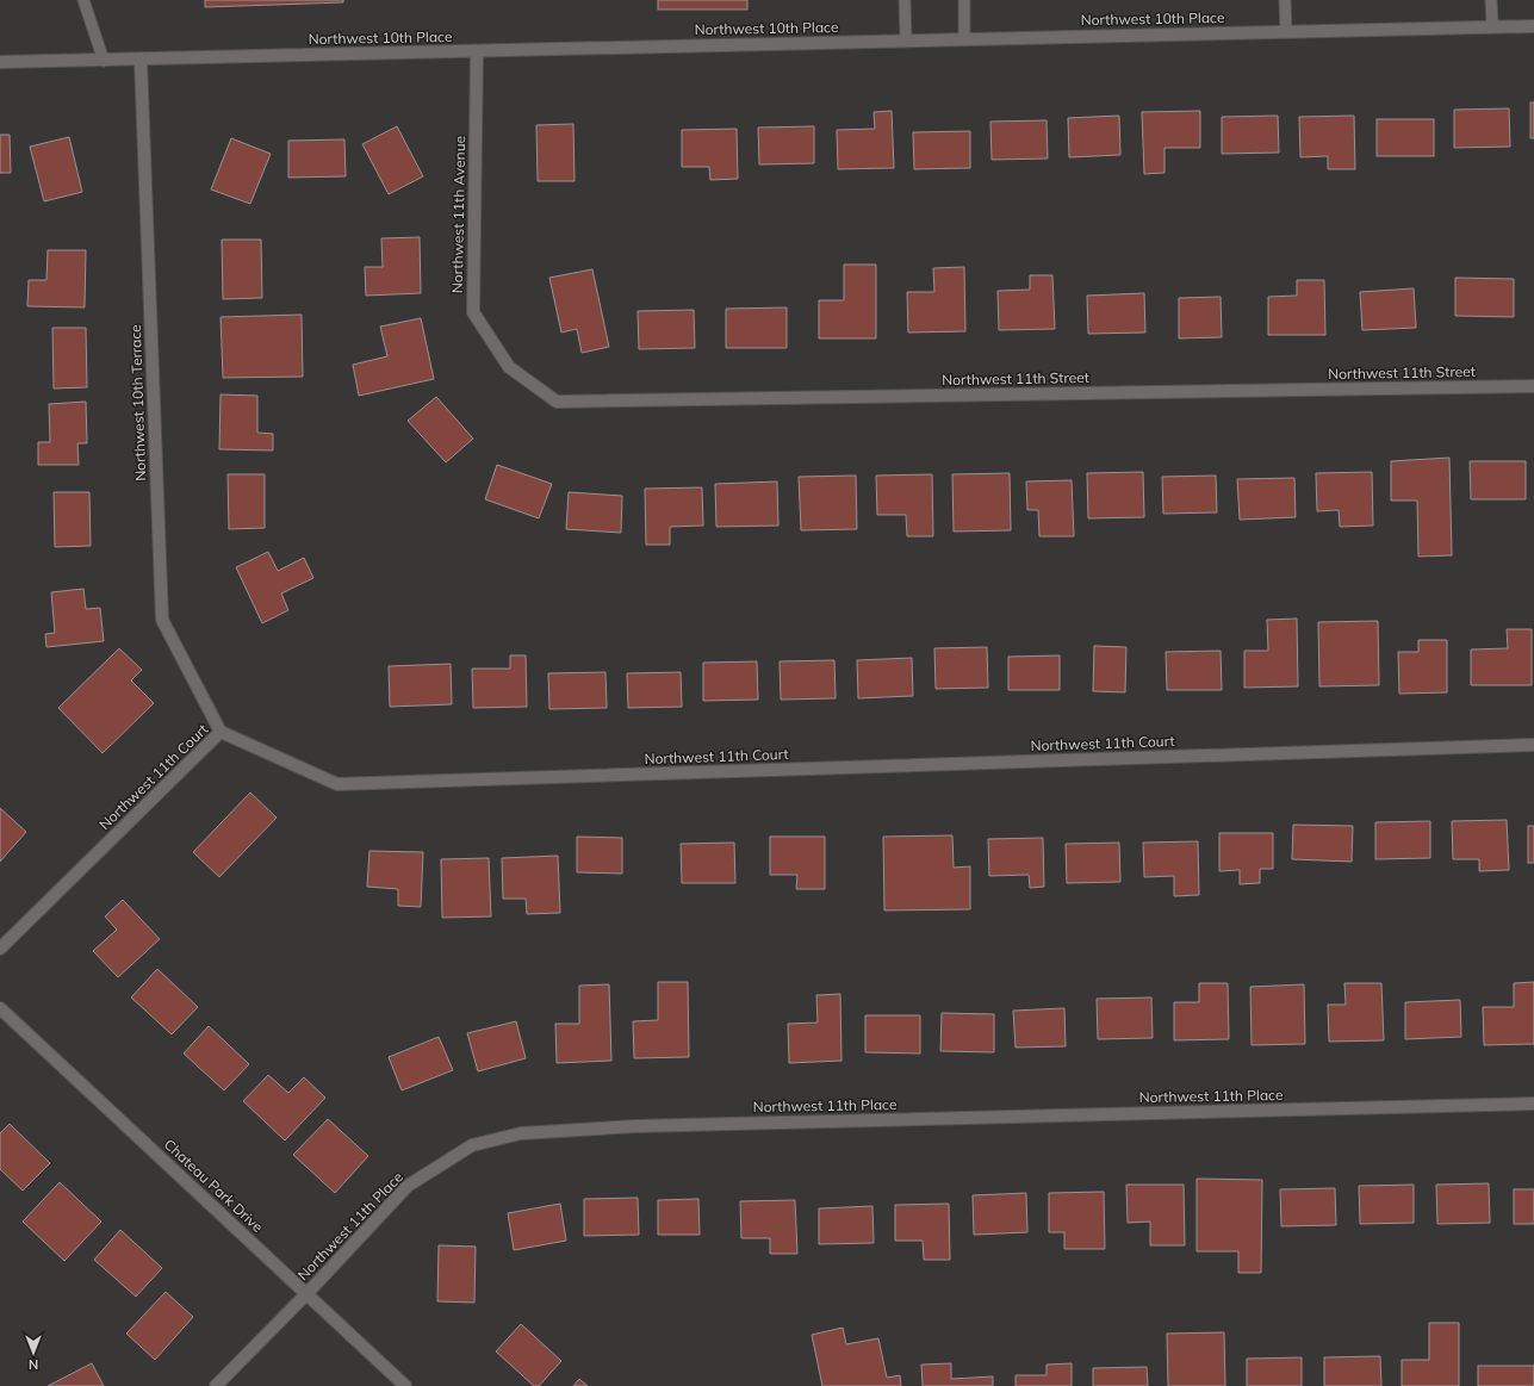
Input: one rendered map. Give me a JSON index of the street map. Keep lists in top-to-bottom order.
{
  "streets": {
    "street": [
      "Northwest 10th Place",
      "Northwest 11th Avenue",
      "Northwest 11th Street",
      "Northwest 10th Terrace",
      "Northwest 11th Court",
      "Northwest 11th Place",
      "Chateau Park Drive"
    ]
  },
  "crossings": [
    ["Northwest 10th Place", "Northwest 11th Avenue"],
    ["Northwest 10th Place", "Northwest 10th Terrace"],
    ["Northwest 11th Avenue", "Northwest 11th Street"],
    ["Northwest 10th Terrace", "Northwest 11th Court"],
    ["Northwest 11th Place", "Chateau Park Drive"]
  ],
  "north": "bottom"
}
